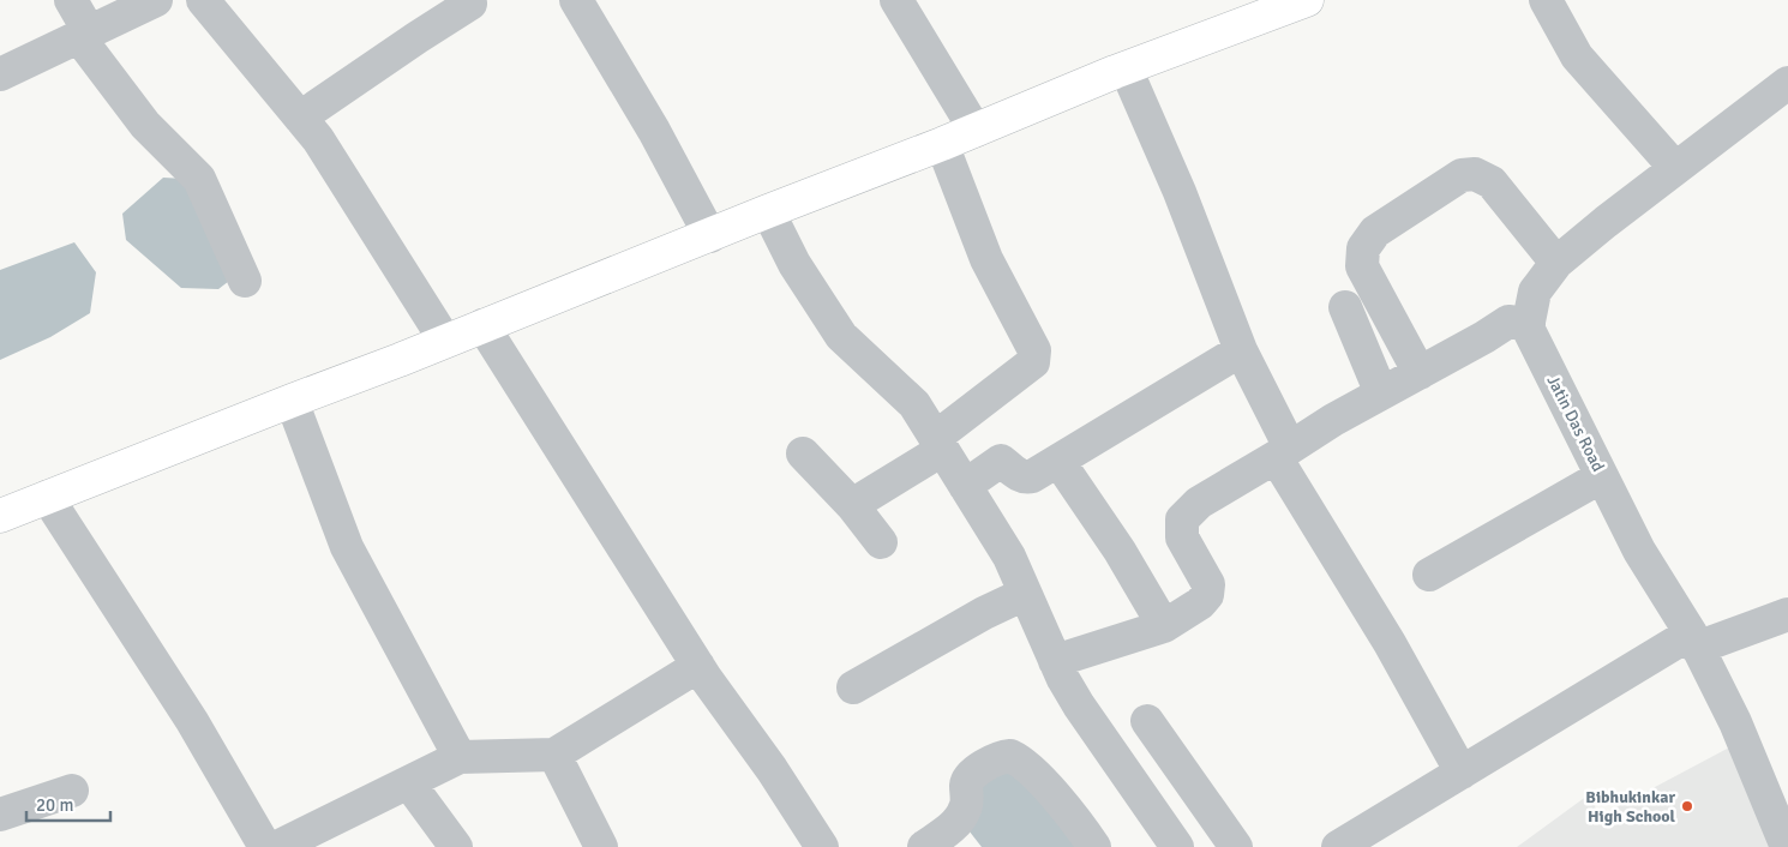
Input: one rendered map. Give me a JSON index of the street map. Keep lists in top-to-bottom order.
{
  "streets": {
    "street": ["Jatin Das Road"]
  },
  "places": ["Bibhukinkar High School"],
  "scale_bar": "20 m"
}
